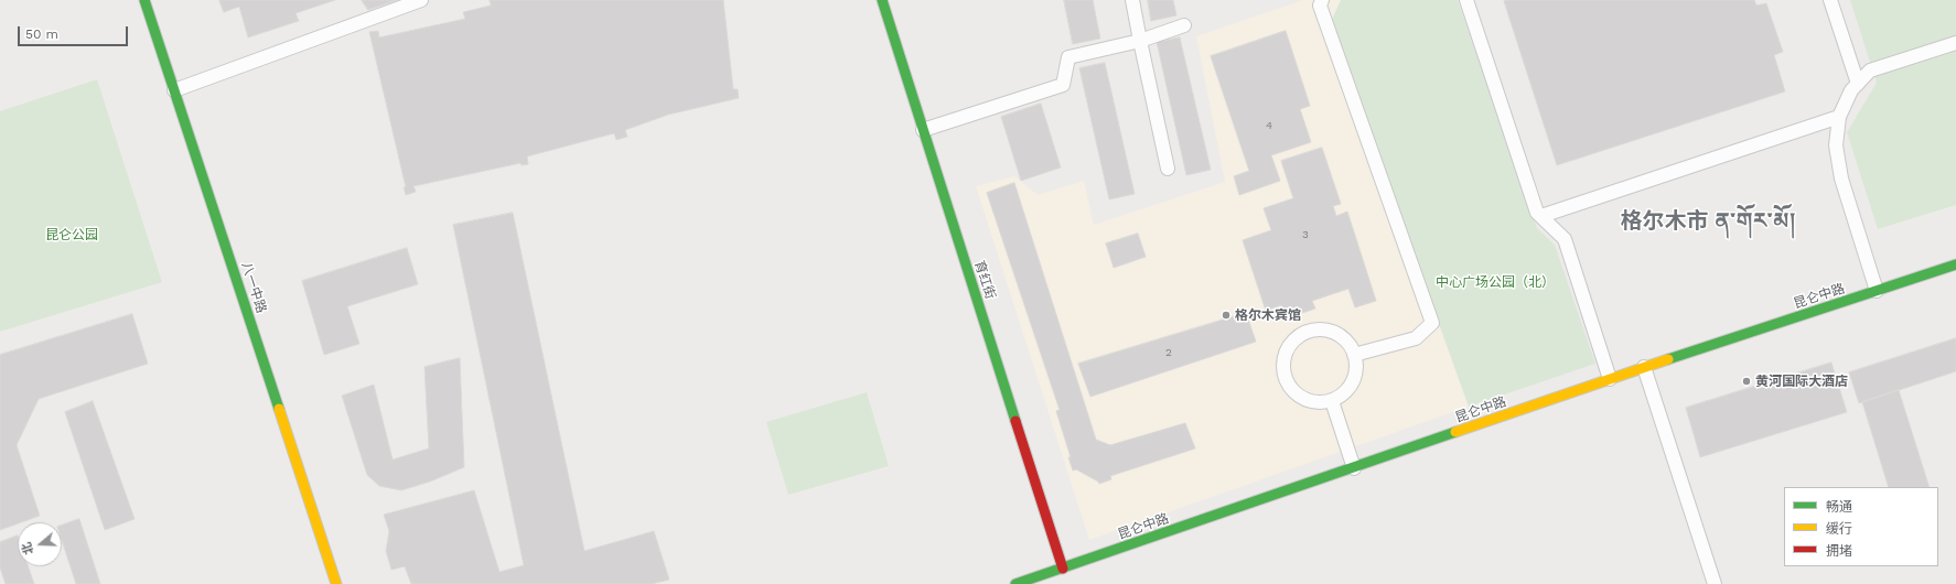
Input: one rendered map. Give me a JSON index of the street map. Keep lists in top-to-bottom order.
{
  "streets": {
    "main road": ["育红街", "八一中路", "昆仑中路"]
  },
  "crossings": [
    ["育红街", "昆仑中路"]
  ],
  "districts": ["格尔木市 ན་གོར་མོ།"],
  "parks": ["昆仑公园", "中心广场公园（北）"],
  "places": ["格尔木宾馆", "黄河国际大酒店"],
  "house_numbers": ["4", "3", "2"],
  "legend": ["畅通", "缓行", "拥堵"],
  "scale_bar": "50 m",
  "north": "left"
}
